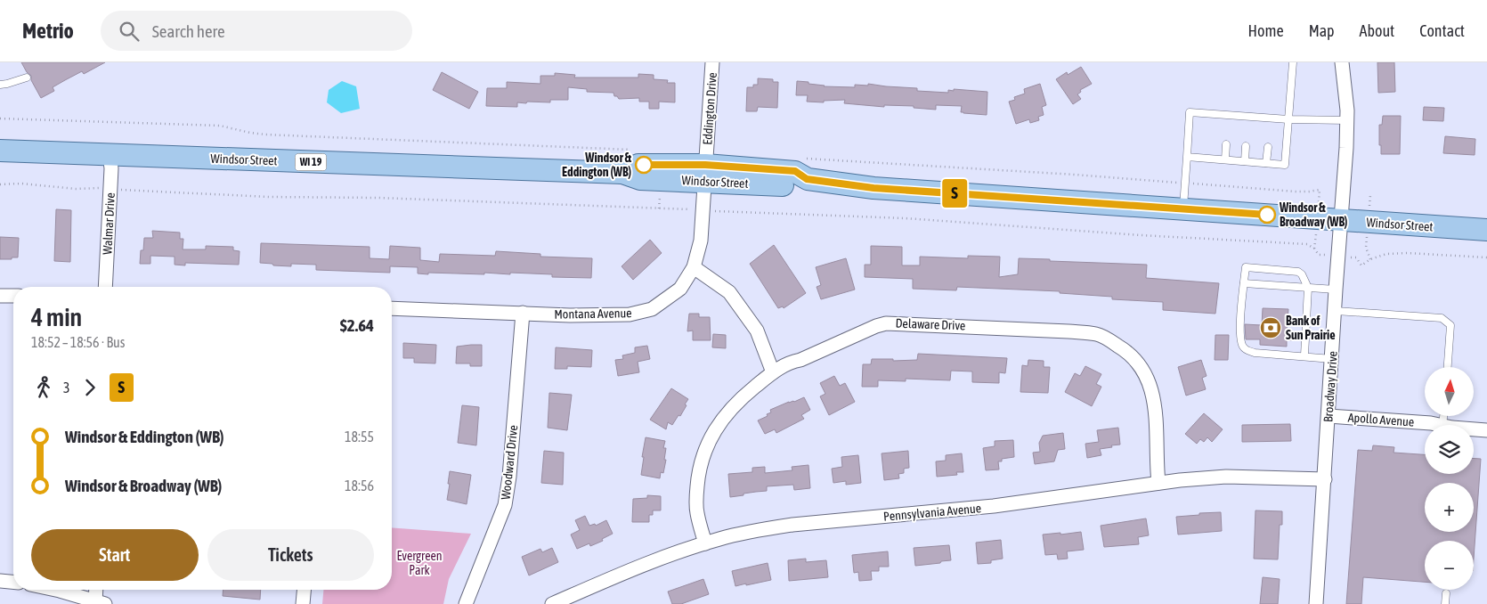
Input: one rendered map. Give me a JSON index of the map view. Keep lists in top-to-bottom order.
{
  "streets": {
    "main road": ["Windsor Street", "WI 19"],
    "street": [
      "Eddington Drive",
      "Walmar Drive",
      "Montana Avenue",
      "Delaware Drive",
      "Broadway Drive",
      "Apollo Avenue",
      "Woodward Drive",
      "Pennsylvania Avenue"
    ]
  },
  "crossings": [
    ["Eddington Drive", "Windsor Street"],
    ["Eddington Drive", "Montana Avenue"],
    ["Windsor Street", "Walmar Drive"],
    ["Windsor Street", "Montana Avenue"],
    ["Windsor Street", "Broadway Drive"],
    ["Montana Avenue", "Woodward Drive"],
    ["Delaware Drive", "Pennsylvania Avenue"],
    ["Broadway Drive", "Apollo Avenue"],
    ["Broadway Drive", "Pennsylvania Avenue"]
  ],
  "parks": ["Evergreen Park"],
  "places": {
    "other": ["Windsor & Eddington (WB)", "Windsor & Broadway (WB)"],
    "bank": ["Bank of Sun Prairie"]
  },
  "lines": ["bus line S"],
  "north": "top",
  "page": {
    "header": "Metrio",
    "search": "Search here",
    "nav": [
      "Home",
      "Map",
      "About",
      "Contact"
    ],
    "on_map": "S",
    "heading": ["4 min", "18:52 – 18:56 · Bus", "$2.64"],
    "legs": ["3", "S"],
    "map_buttons": ["+", "−"],
    "list": [
      {
        "name": "Windsor & Eddington (WB)",
        "value": "18:55"
      },
      {
        "name": "Windsor & Broadway (WB)",
        "value": "18:56"
      }
    ],
    "buttons": ["Start", "Tickets"]
  }
}
